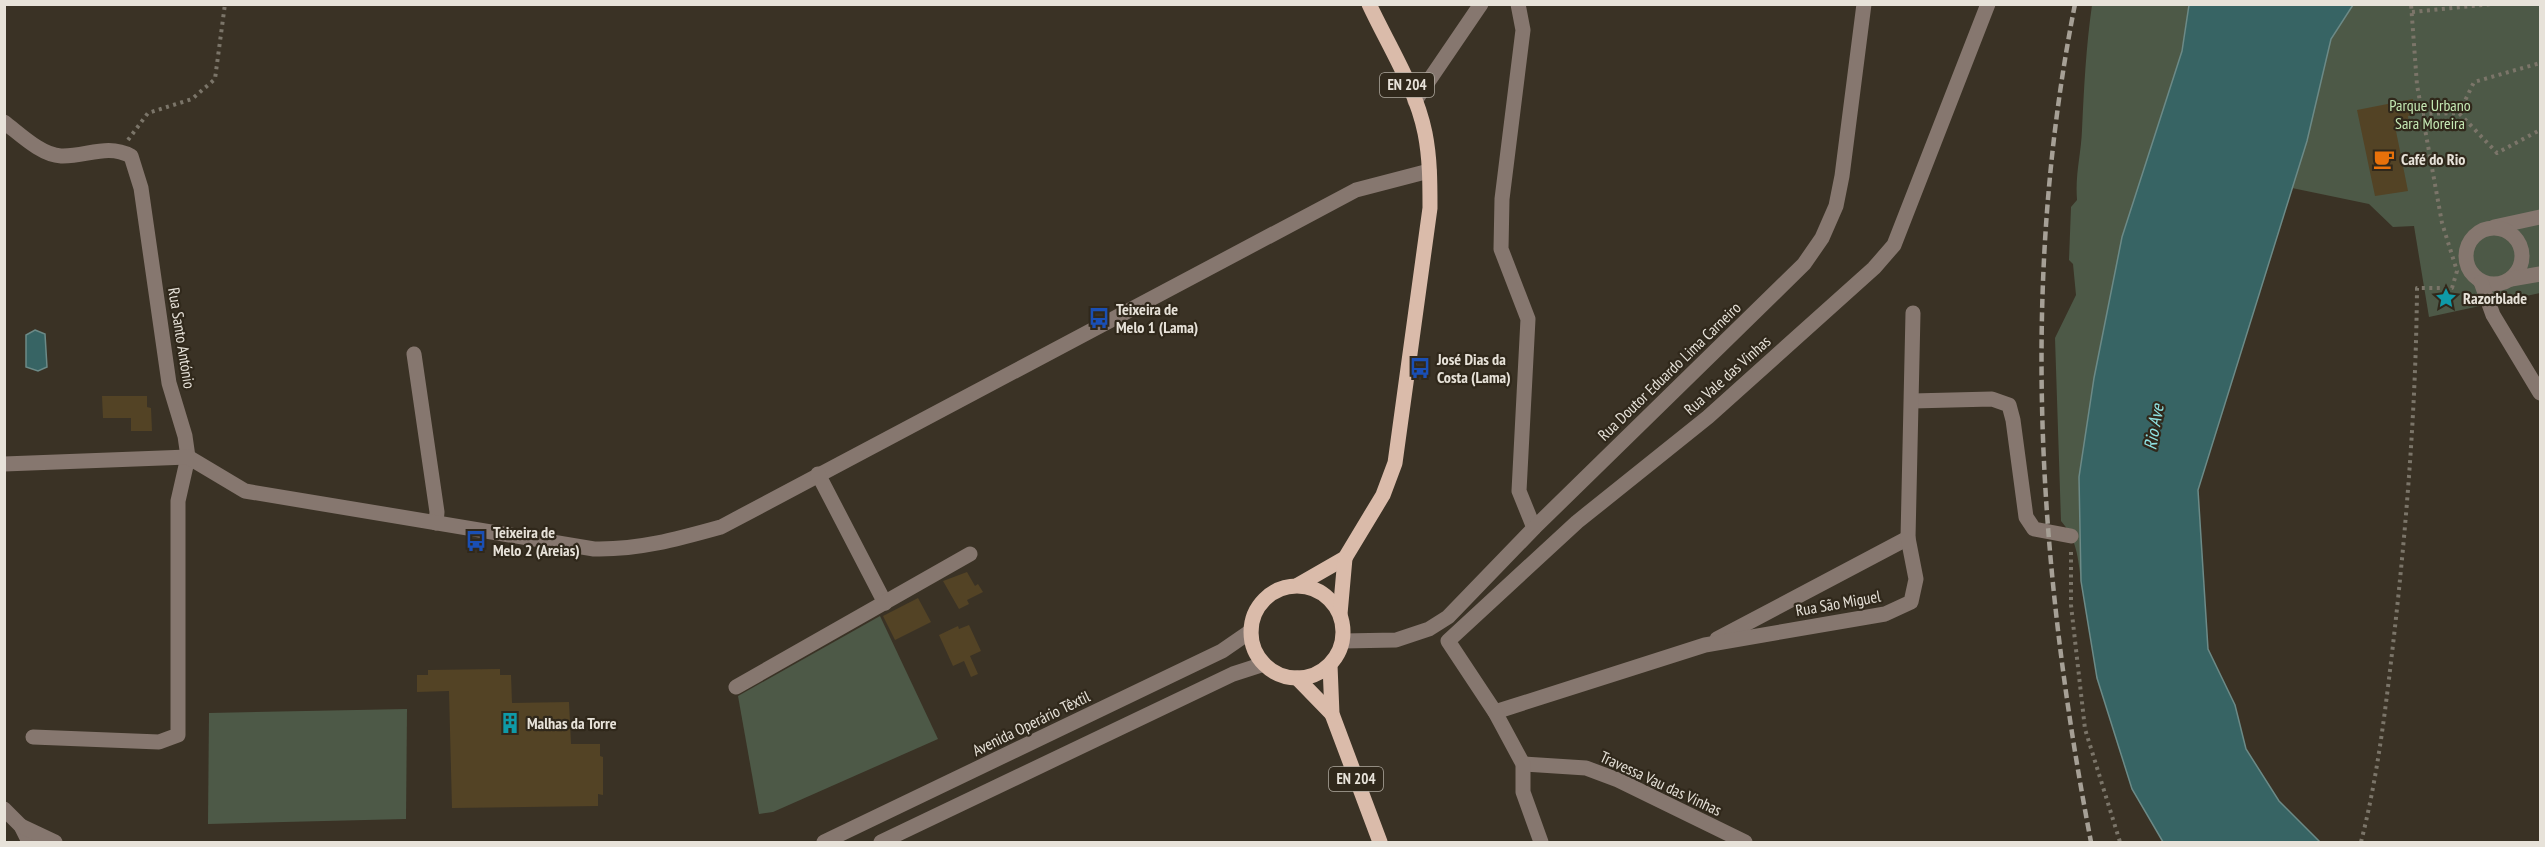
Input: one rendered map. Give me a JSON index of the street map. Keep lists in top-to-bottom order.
{
  "streets": {
    "main road": ["EN 204"],
    "street": [
      "Rua Santo António",
      "Rua Doutor Eduardo Lima Carneiro",
      "Rua Vale das Vinhas",
      "Rua São Miguel",
      "Avenida Operário Têxtil",
      "Travessa Vau das Vinhas"
    ]
  },
  "crossings": [
    ["EN 204", "Rua Doutor Eduardo Lima Carneiro"],
    ["EN 204", "Avenida Operário Têxtil"],
    ["Rua Doutor Eduardo Lima Carneiro", "Avenida Operário Têxtil"],
    ["Rua Vale das Vinhas", "Rua São Miguel"]
  ],
  "water": ["Rio Ave"],
  "parks": ["Parque Urbano Sara Moreira"],
  "places": {
    "cafe": ["Café do Rio"],
    "place": ["Razorblade"],
    "bus stop": ["Teixeira de Melo 1 (Lama)", "José Dias da Costa (Lama)", "Teixeira de Melo 2 (Areias)"],
    "building": ["Malhas da Torre"]
  }
}
